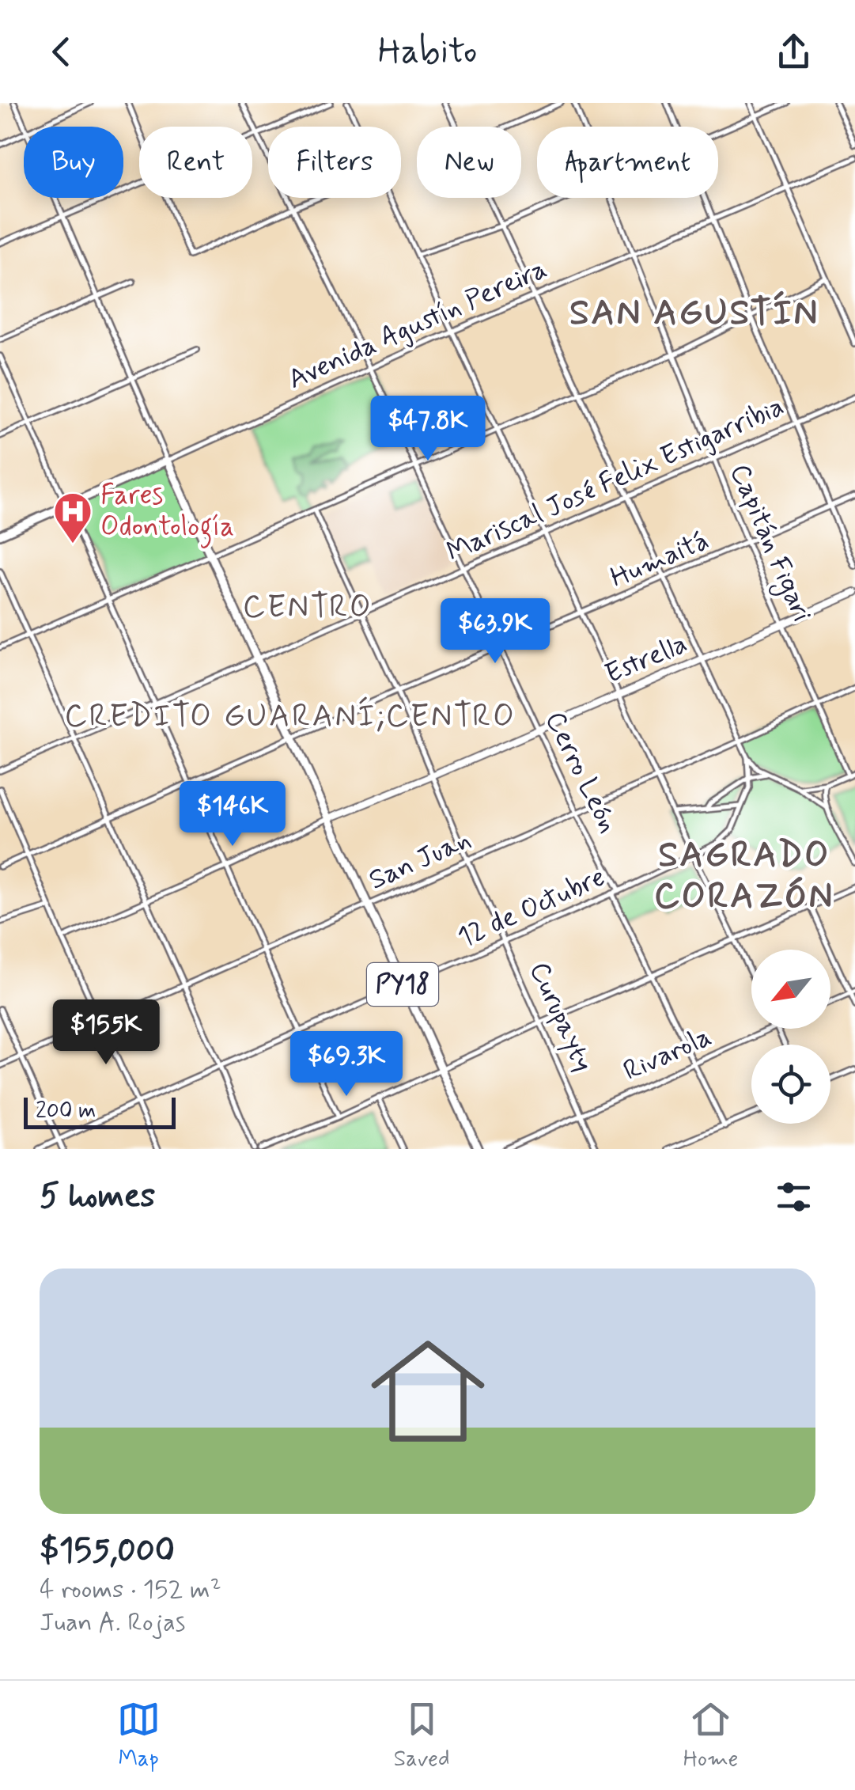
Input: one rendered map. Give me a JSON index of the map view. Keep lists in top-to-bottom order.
{
  "streets": {
    "highway": ["Avenida Agustín Pereira", "PY18"],
    "main road": ["Estrella"],
    "street": [
      "Mariscal José Felix Estigarribia",
      "Capitán Figari",
      "Humaitá",
      "Cerro León",
      "San Juan",
      "12 de Octubre",
      "Curupayty",
      "Rivarola"
    ]
  },
  "crossings": [
    ["Avenida Agustín Pereira", "Capitán Figari"],
    ["Avenida Agustín Pereira", "Cerro León"],
    ["Mariscal José Felix Estigarribia", "Capitán Figari"],
    ["Mariscal José Felix Estigarribia", "Cerro León"],
    ["Mariscal José Felix Estigarribia", "PY18"],
    ["Mariscal José Felix Estigarribia", "Curupayty"],
    ["Capitán Figari", "Humaitá"],
    ["Capitán Figari", "Estrella"],
    ["Capitán Figari", "San Juan"],
    ["Humaitá", "Cerro León"],
    ["Humaitá", "PY18"],
    ["Humaitá", "Curupayty"],
    ["Estrella", "Cerro León"],
    ["Estrella", "PY18"],
    ["Estrella", "Curupayty"],
    ["Cerro León", "San Juan"],
    ["Cerro León", "12 de Octubre"],
    ["San Juan", "PY18"],
    ["San Juan", "Curupayty"],
    ["12 de Octubre", "PY18"],
    ["12 de Octubre", "Curupayty"],
    ["Curupayty", "Rivarola"]
  ],
  "districts": [
    "SAN AGUSTÍN",
    "CENTRO",
    "CREDITO GUARANÍ;CENTRO",
    "SAGRADO CORAZÓN"
  ],
  "places": {
    "hospital": ["Fares Odontología"]
  },
  "scale_bar": "200 m",
  "north": "bottom left",
  "page": {
    "header": "Habito",
    "chip": [
      "Buy",
      "Rent",
      "Filters",
      "New",
      "Apartment"
    ],
    "price": [
      "$47.8K",
      "$63.9K",
      "$146K",
      "$155K",
      "$69.3K"
    ],
    "scale": "200 m",
    "heading": "5 homes",
    "list": [
      {
        "name": "$155,000",
        "note": "4 rooms · 152 m² · Juan A. Rojas"
      }
    ],
    "tabs": ["Map", "Saved", "Home"]
  }
}
